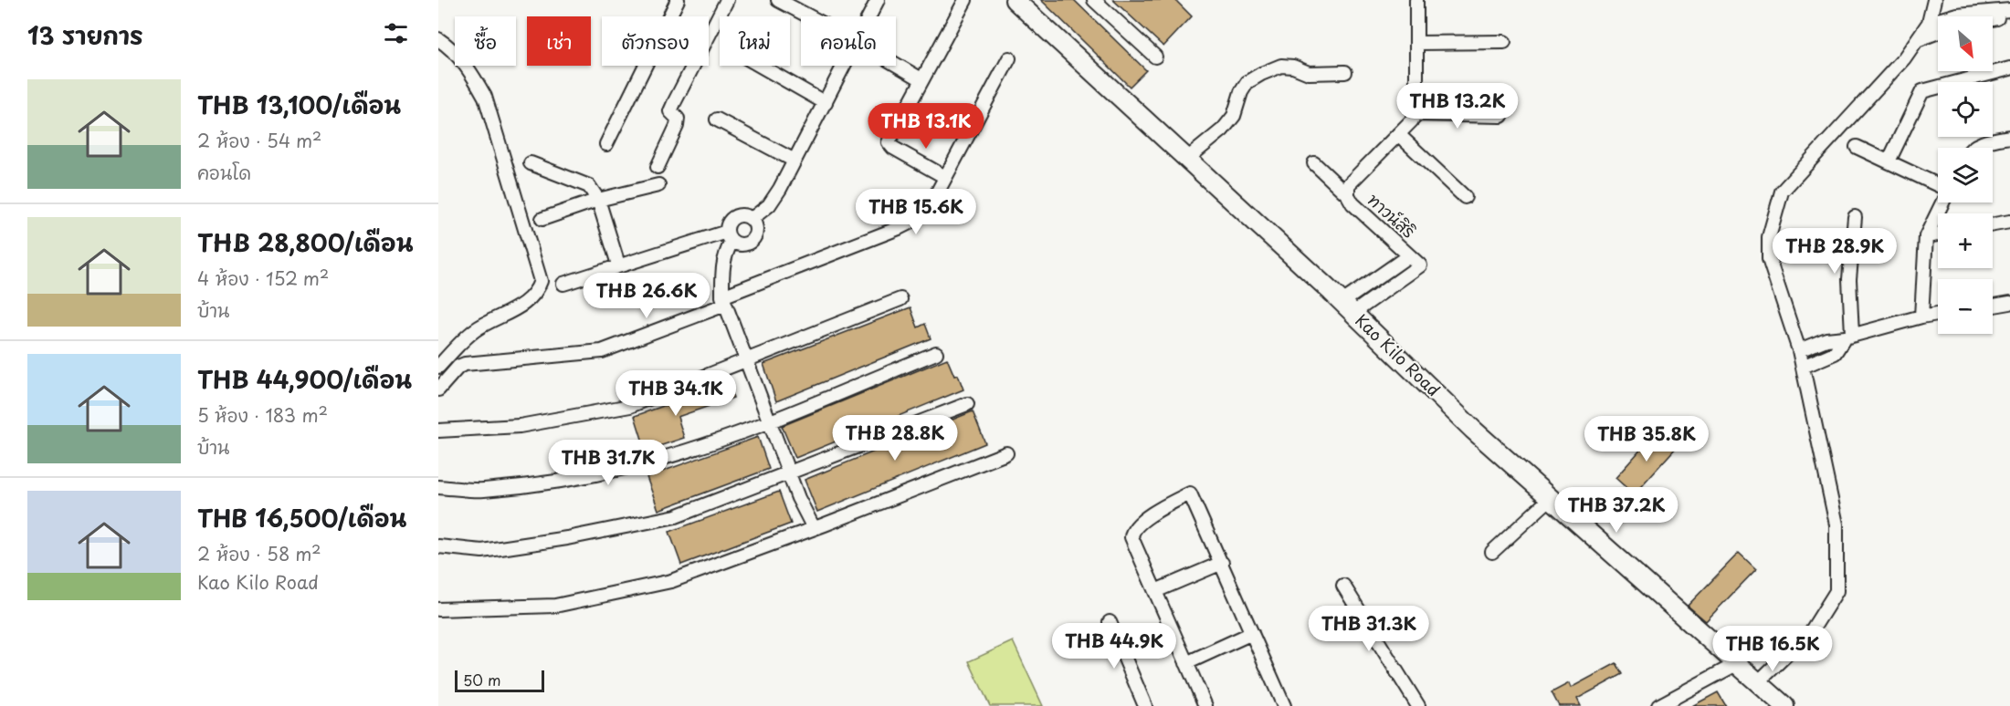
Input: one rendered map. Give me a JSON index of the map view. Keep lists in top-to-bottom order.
{
  "streets": {
    "main road": ["Kao Kilo Road"],
    "street": ["ทาวน์สิริ"]
  },
  "crossings": [
    ["ทาวน์สิริ", "Kao Kilo Road"]
  ],
  "scale_bar": "50 m",
  "north": "bottom right",
  "page": {
    "heading": "13 รายการ",
    "map_buttons": ["+", "−"],
    "chip": [
      "ซื้อ",
      "เช่า",
      "ตัวกรอง",
      "ใหม่",
      "คอนโด"
    ],
    "list": [
      {
        "name": "THB 13,100/เดือน",
        "note": "2 ห้อง · 54 m² · คอนโด"
      },
      {
        "name": "THB 28,800/เดือน",
        "note": "4 ห้อง · 152 m² · บ้าน"
      },
      {
        "name": "THB 44,900/เดือน",
        "note": "5 ห้อง · 183 m² · บ้าน"
      },
      {
        "name": "THB 16,500/เดือน",
        "note": "2 ห้อง · 58 m² · Kao Kilo Road"
      }
    ],
    "price": [
      "THB 13.2K",
      "THB 13.1K",
      "THB 15.6K",
      "THB 28.9K",
      "THB 26.6K",
      "THB 34.1K",
      "THB 28.8K",
      "THB 35.8K",
      "THB 31.7K",
      "THB 37.2K",
      "THB 31.3K",
      "THB 44.9K",
      "THB 16.5K"
    ],
    "scale": "50 m"
  }
}
